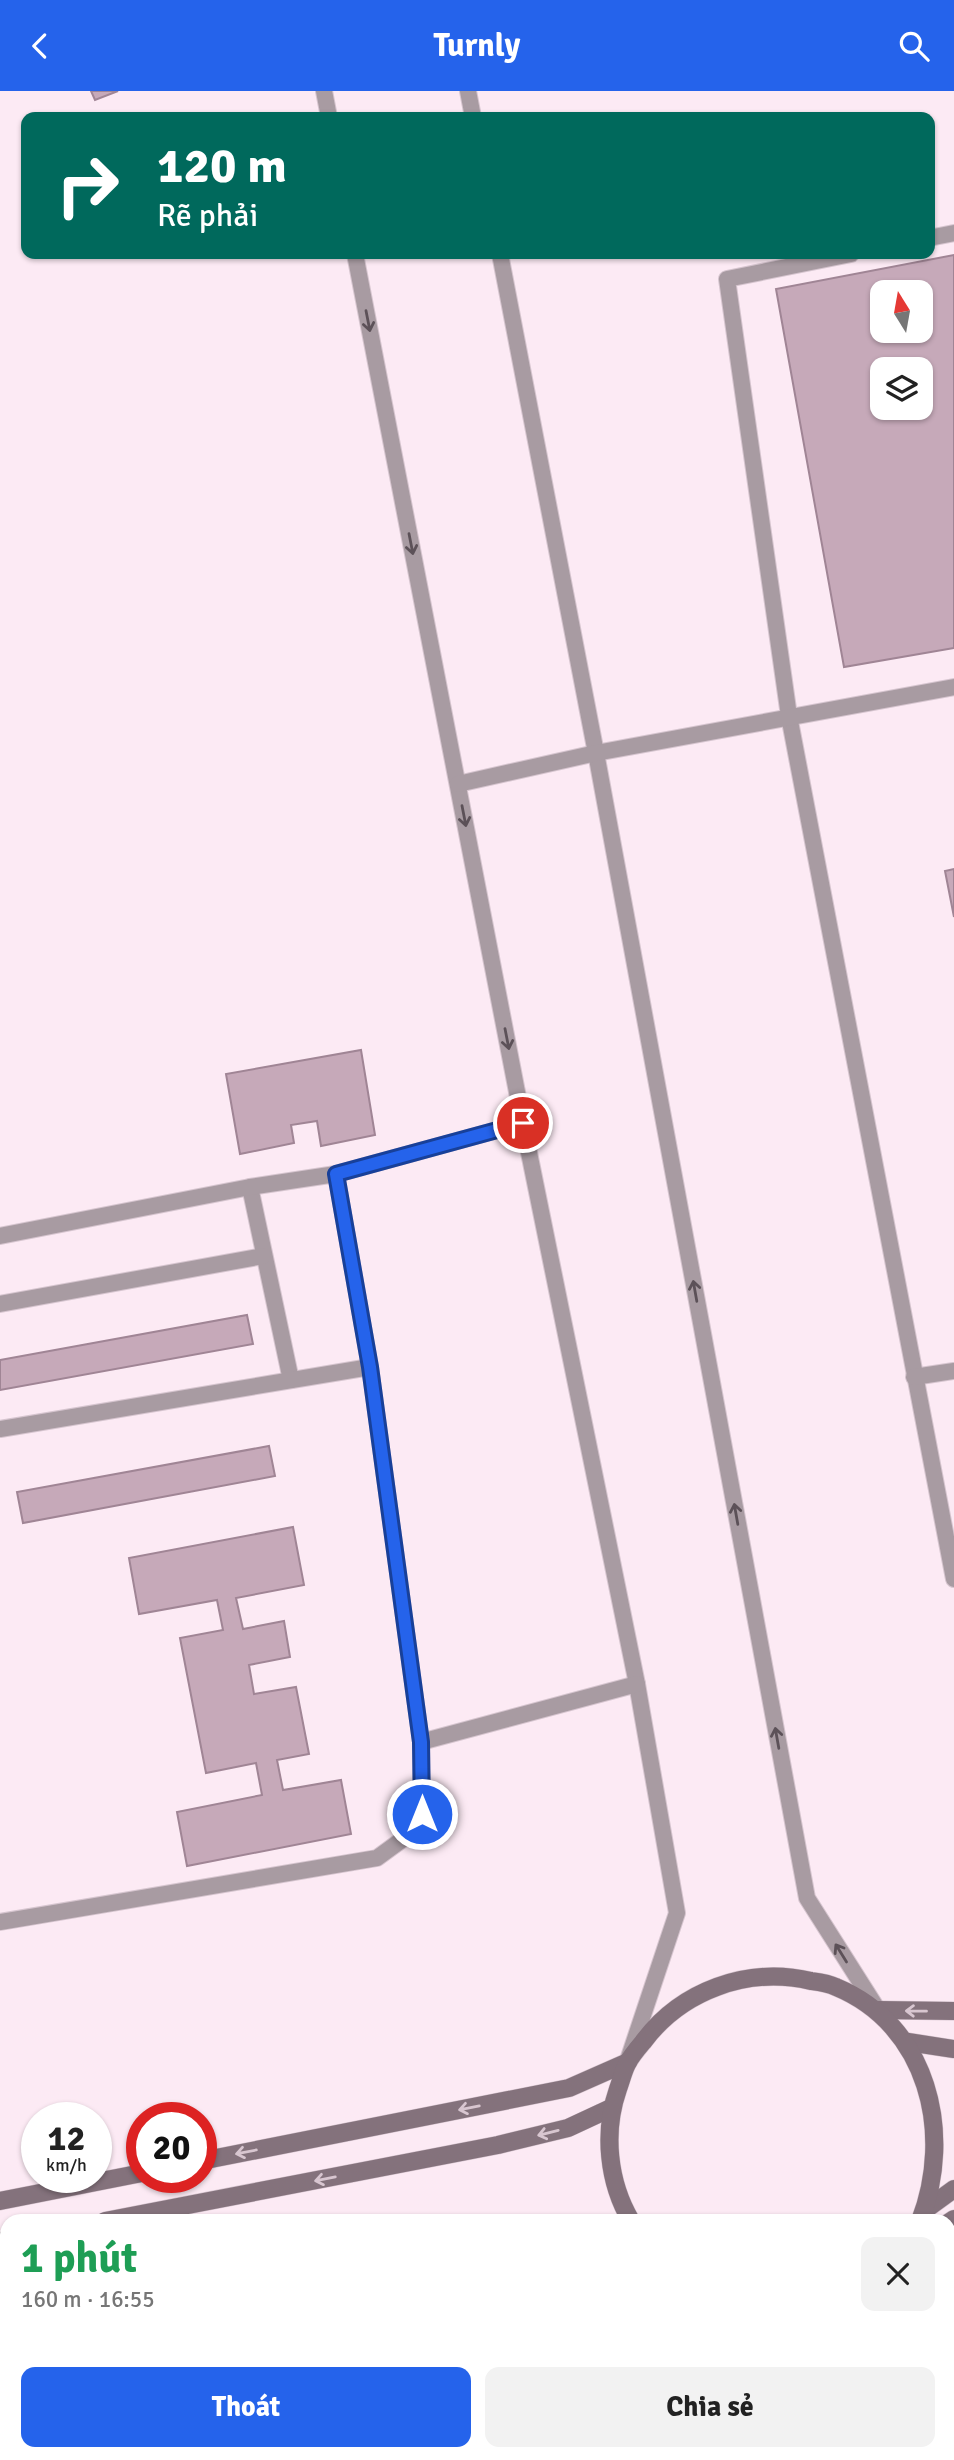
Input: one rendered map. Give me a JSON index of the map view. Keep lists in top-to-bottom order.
{
  "north": "top",
  "page": {
    "header": "Turnly",
    "turn": ["120 m", "Rẽ phải"],
    "speed": "12 km/h",
    "limit": "20",
    "heading": ["1 phút", "160 m · 16:55"],
    "buttons": ["Thoát", "Chia sẻ"]
  }
}
